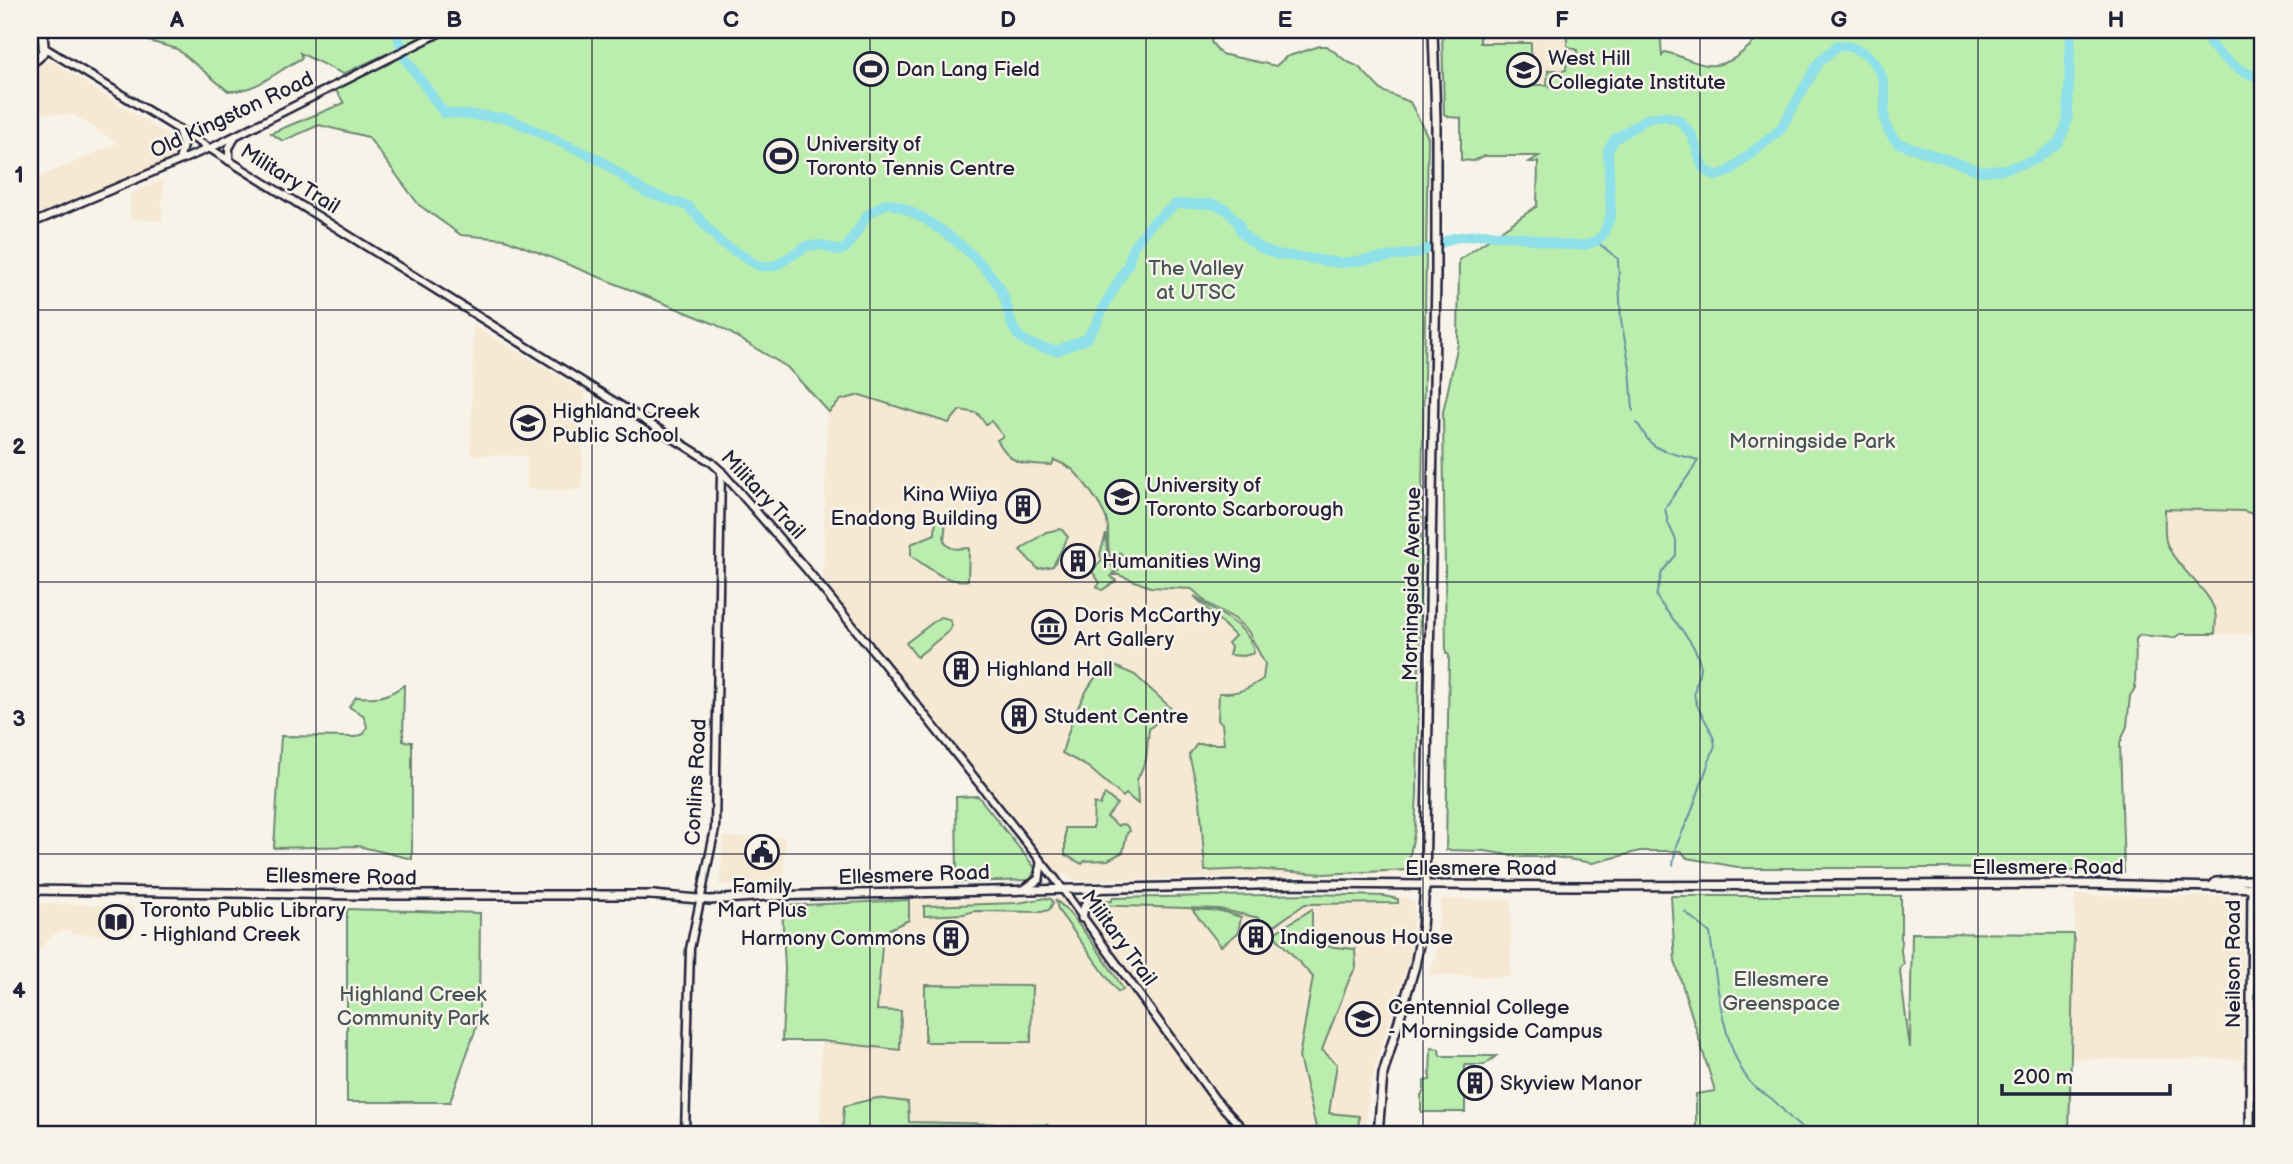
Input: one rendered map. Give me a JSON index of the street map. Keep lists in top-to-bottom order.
{
  "streets": {
    "main road": ["Morningside Avenue", "Ellesmere Road", "Neilson Road"],
    "street": ["Old Kingston Road", "Military Trail", "Conlins Road"]
  },
  "crossings": [
    ["Old Kingston Road", "Military Trail"],
    ["Military Trail", "Conlins Road"],
    ["Military Trail", "Ellesmere Road"],
    ["Morningside Avenue", "Ellesmere Road"],
    ["Conlins Road", "Ellesmere Road"],
    ["Ellesmere Road", "Neilson Road"]
  ],
  "parks": [
    "The Valley at UTSC",
    "Morningside Park",
    "Ellesmere Greenspace",
    "Highland Creek Community Park"
  ],
  "places": {
    "sports": ["Dan Lang Field", "University of Toronto Tennis Centre"],
    "school or university": [
      "West Hill Collegiate Institute",
      "Highland Creek Public School",
      "University of Toronto Scarborough",
      "Centennial College - Morningside Campus"
    ],
    "building": [
      "Kina Wiiya Enadong Building",
      "Humanities Wing",
      "Highland Hall",
      "Student Centre",
      "Indigenous House",
      "Harmony Commons",
      "Skyview Manor"
    ],
    "museum": ["Doris McCarthy Art Gallery"],
    "public building": ["Family Mart Plus"],
    "library": ["Toronto Public Library - Highland Creek"]
  },
  "scale_bar": "200 m",
  "grid": {
    "columns": [
      "A",
      "B",
      "C",
      "D",
      "E",
      "F",
      "G",
      "H"
    ],
    "rows": [
      "1",
      "2",
      "3",
      "4"
    ]
  }
}
